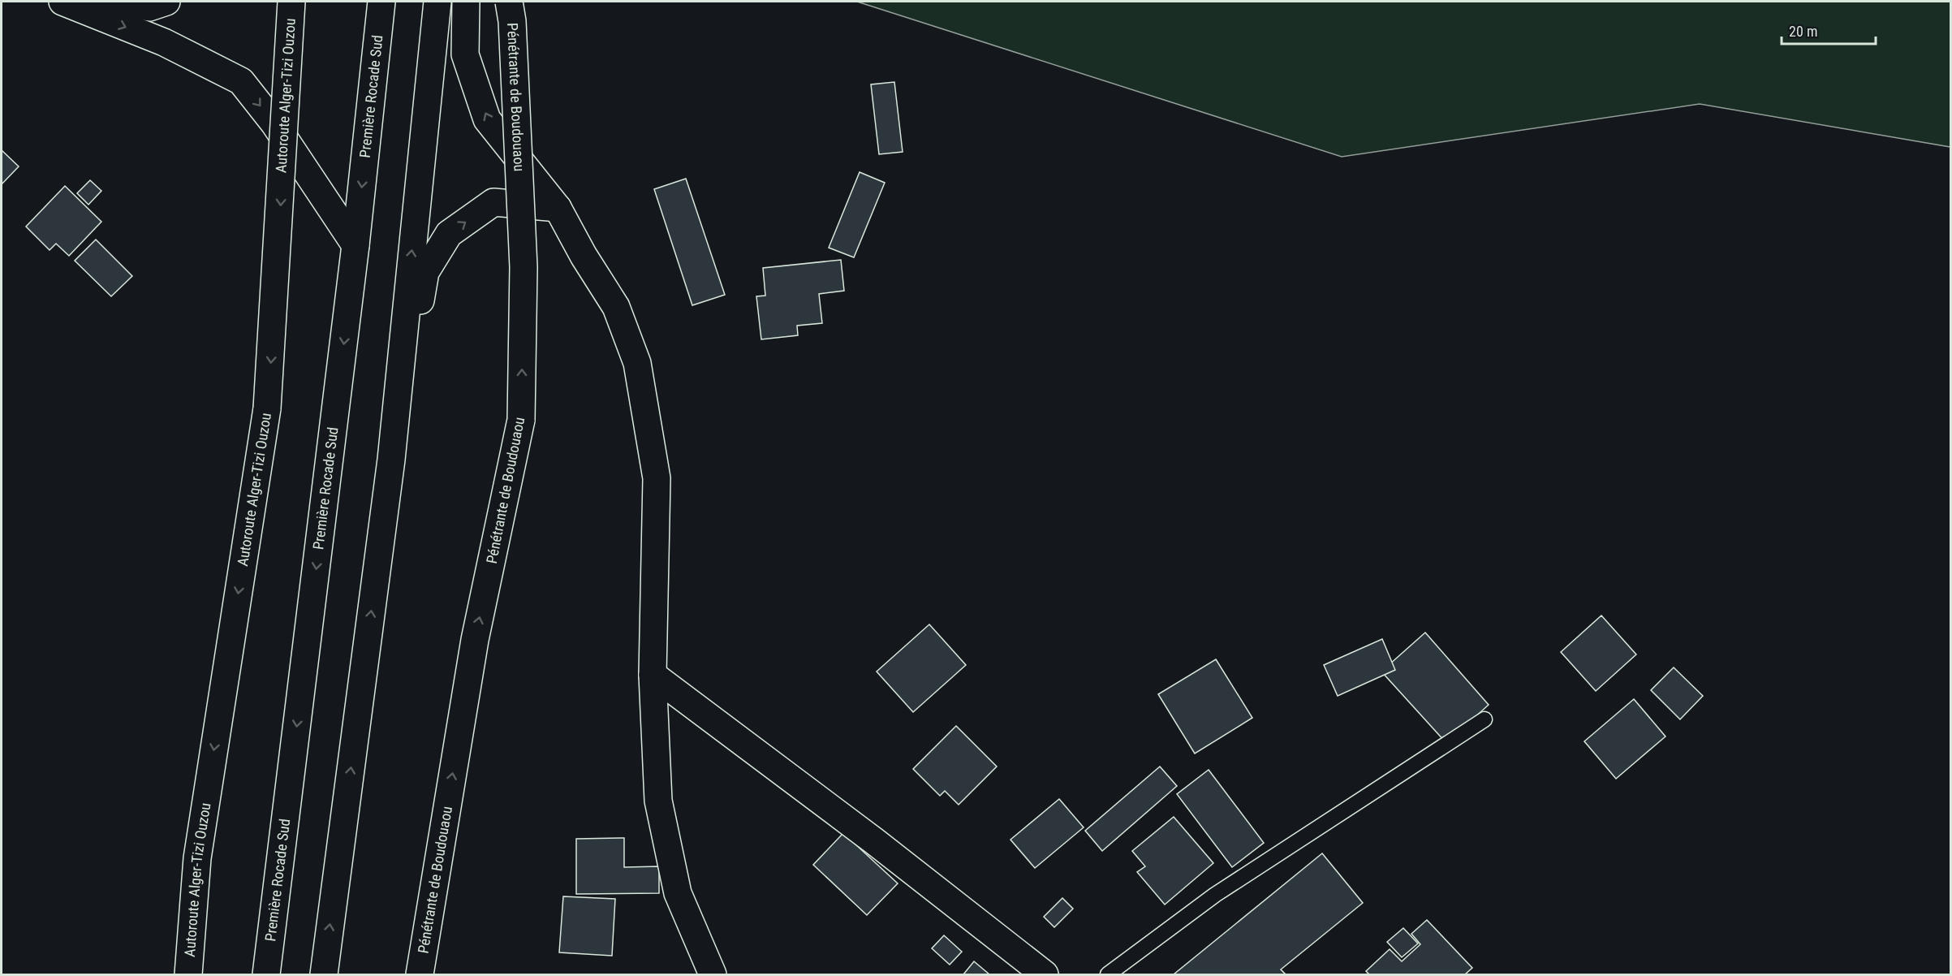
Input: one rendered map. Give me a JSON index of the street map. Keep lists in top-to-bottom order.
{
  "streets": {
    "main road": ["Autoroute Alger-Tizi Ouzou", "Première Rocade Sud", "Pénétrante de Boudouaou"]
  },
  "scale_bar": "20 m"
}
